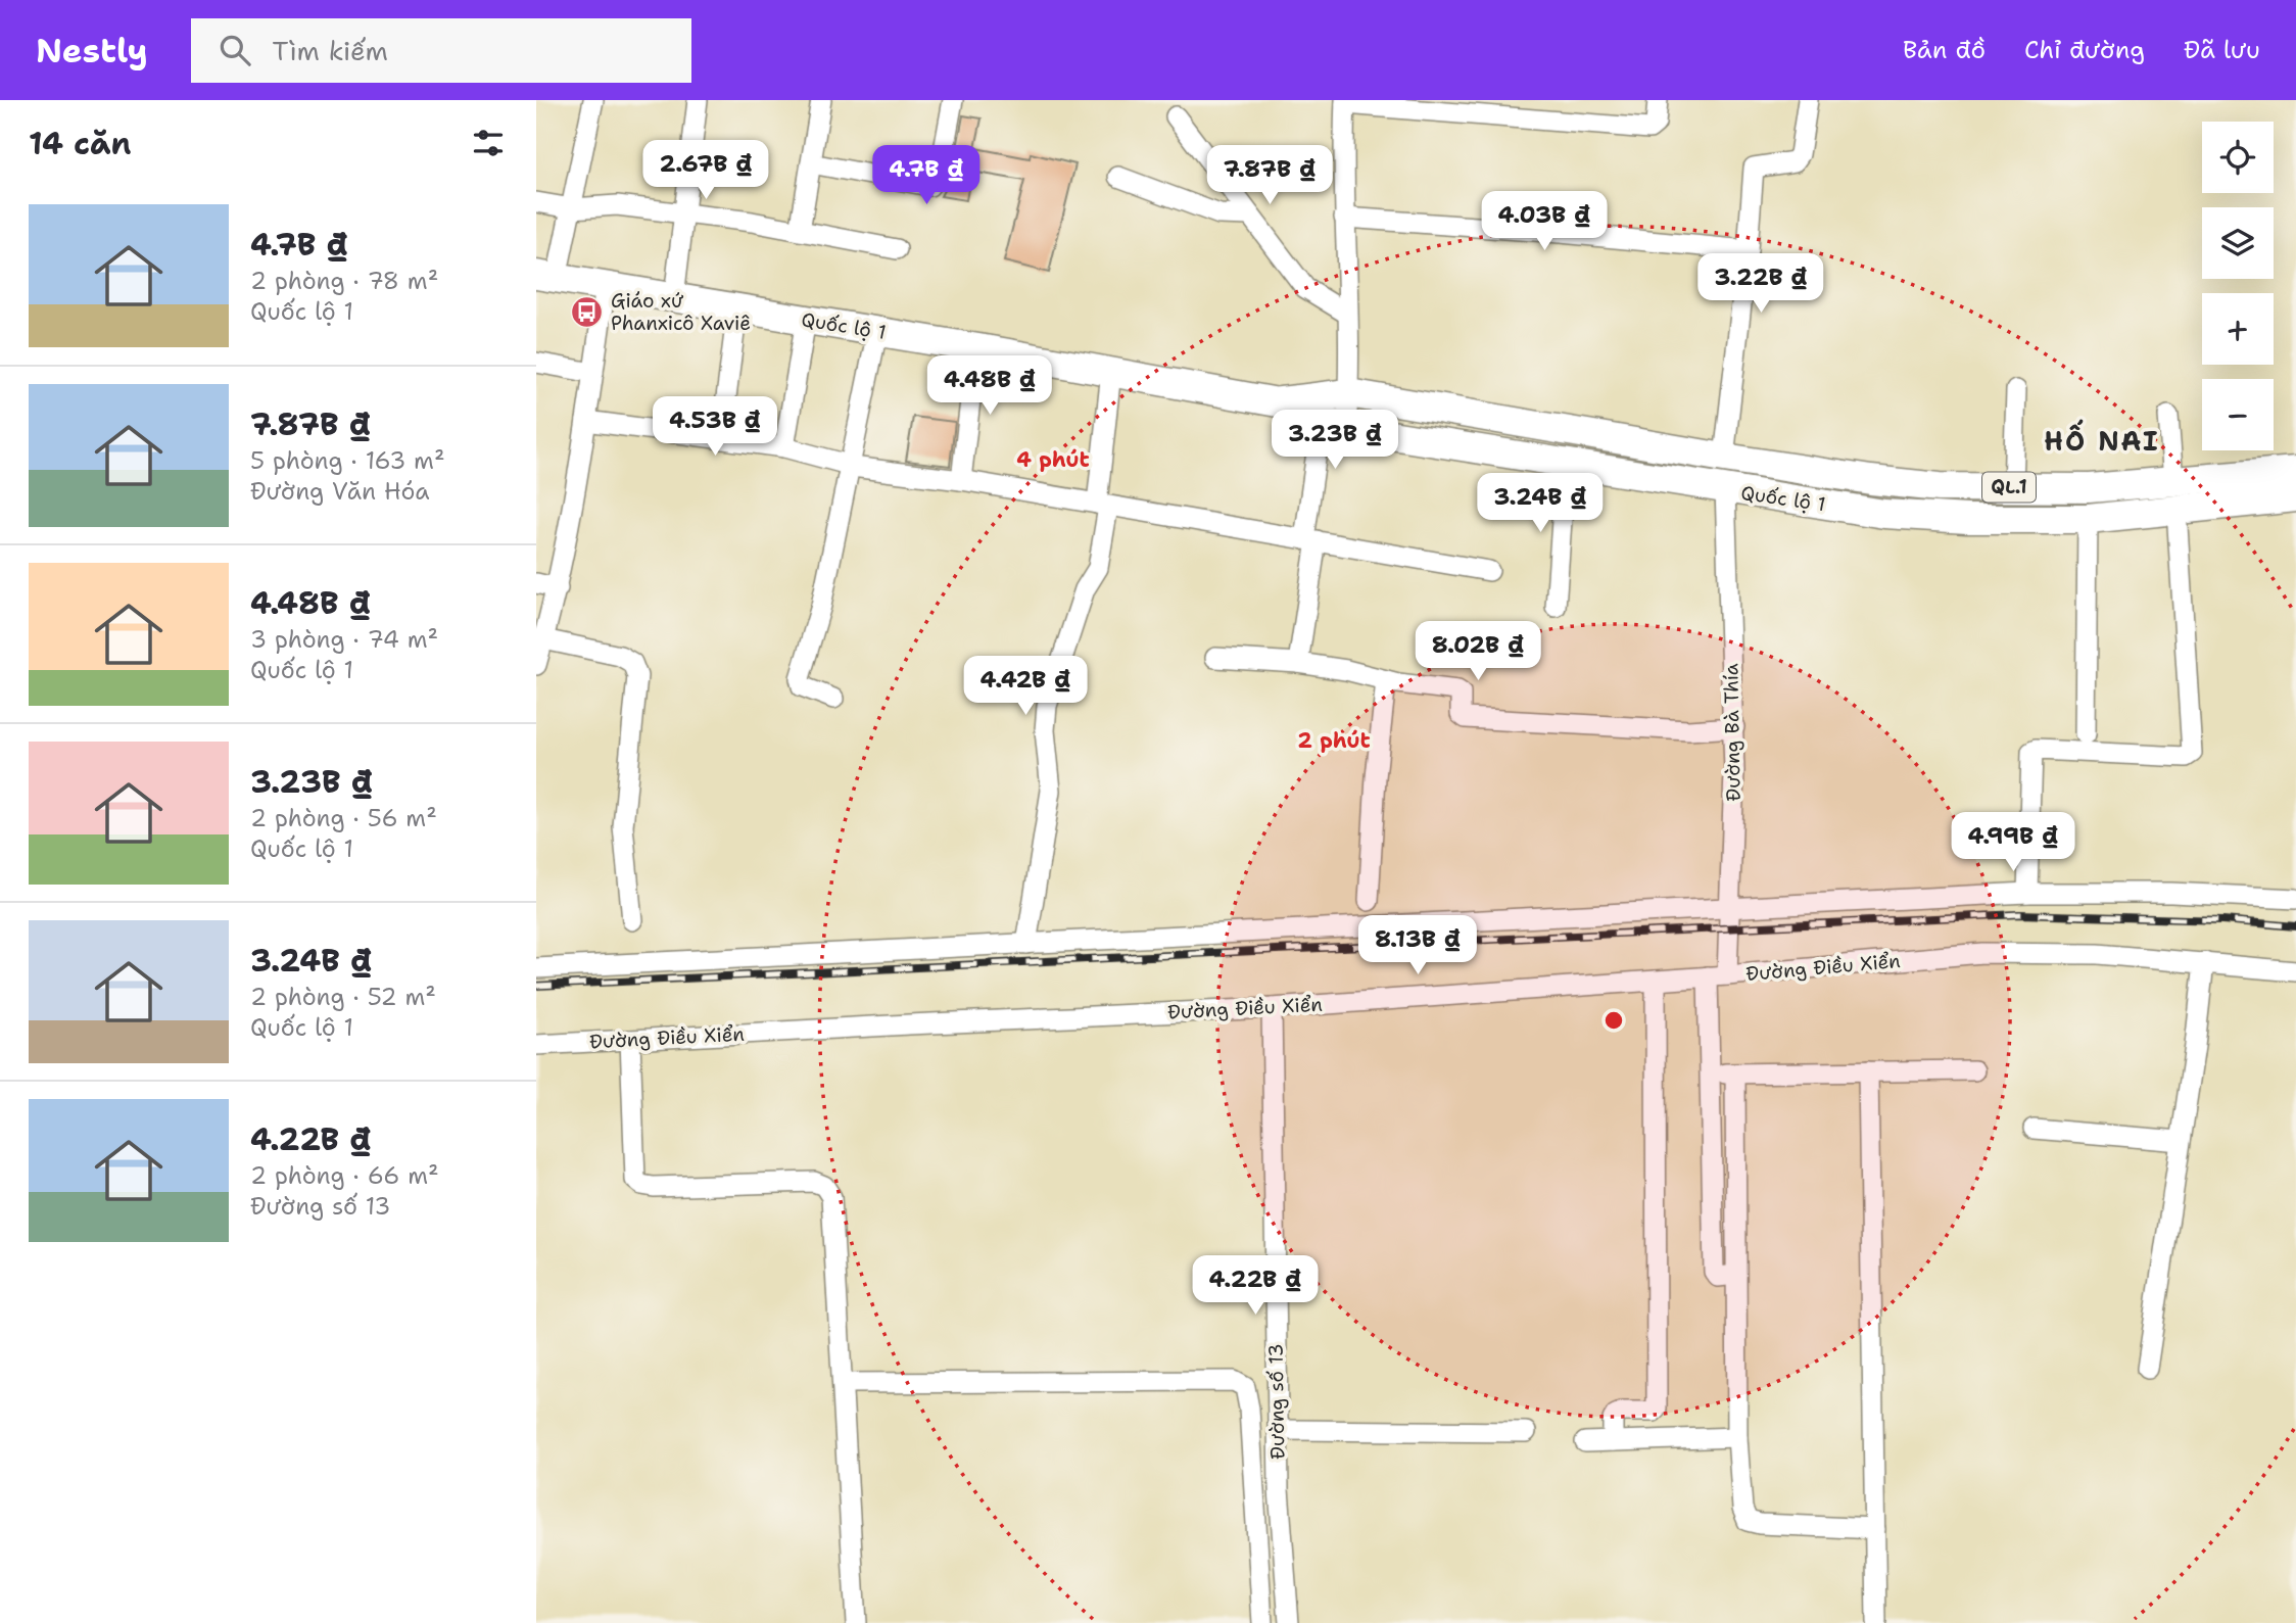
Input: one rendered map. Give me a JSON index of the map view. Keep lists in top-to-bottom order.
{
  "streets": {
    "highway": ["Quốc lộ 1", "QL.1"],
    "street": ["Đường Bà Thía", "Đường Điều Xiển", "Đường số 13"]
  },
  "crossings": [
    ["Quốc lộ 1", "Đường Bà Thía"],
    ["Đường Bà Thía", "Đường Điều Xiển"],
    ["Đường Điều Xiển", "Đường số 13"]
  ],
  "districts": ["HỐ NAI"],
  "places": {
    "bus stop": ["Giáo xứ Phanxicô Xaviê"]
  },
  "page": {
    "header": "Nestly",
    "search": "Tìm kiếm",
    "nav": ["Bản đồ", "Chỉ đường", "Đã lưu"],
    "heading": "14 căn",
    "map_buttons": ["+", "−"],
    "price": [
      "2.67B ₫",
      "4.7B ₫",
      "7.87B ₫",
      "4.03B ₫",
      "3.22B ₫",
      "4.48B ₫",
      "4.53B ₫",
      "3.23B ₫",
      "3.24B ₫",
      "8.02B ₫",
      "4.42B ₫",
      "4.99B ₫",
      "8.13B ₫",
      "4.22B ₫"
    ],
    "list": [
      {
        "name": "4.7B ₫",
        "note": "2 phòng · 78 m² · Quốc lộ 1"
      },
      {
        "name": "7.87B ₫",
        "note": "5 phòng · 163 m² · Đường Văn Hóa"
      },
      {
        "name": "4.48B ₫",
        "note": "3 phòng · 74 m² · Quốc lộ 1"
      },
      {
        "name": "3.23B ₫",
        "note": "2 phòng · 56 m² · Quốc lộ 1"
      },
      {
        "name": "3.24B ₫",
        "note": "2 phòng · 52 m² · Quốc lộ 1"
      },
      {
        "name": "4.22B ₫",
        "note": "2 phòng · 66 m² · Đường số 13"
      }
    ]
  },
  "rings": ["4 phút", "2 phút"]
}
